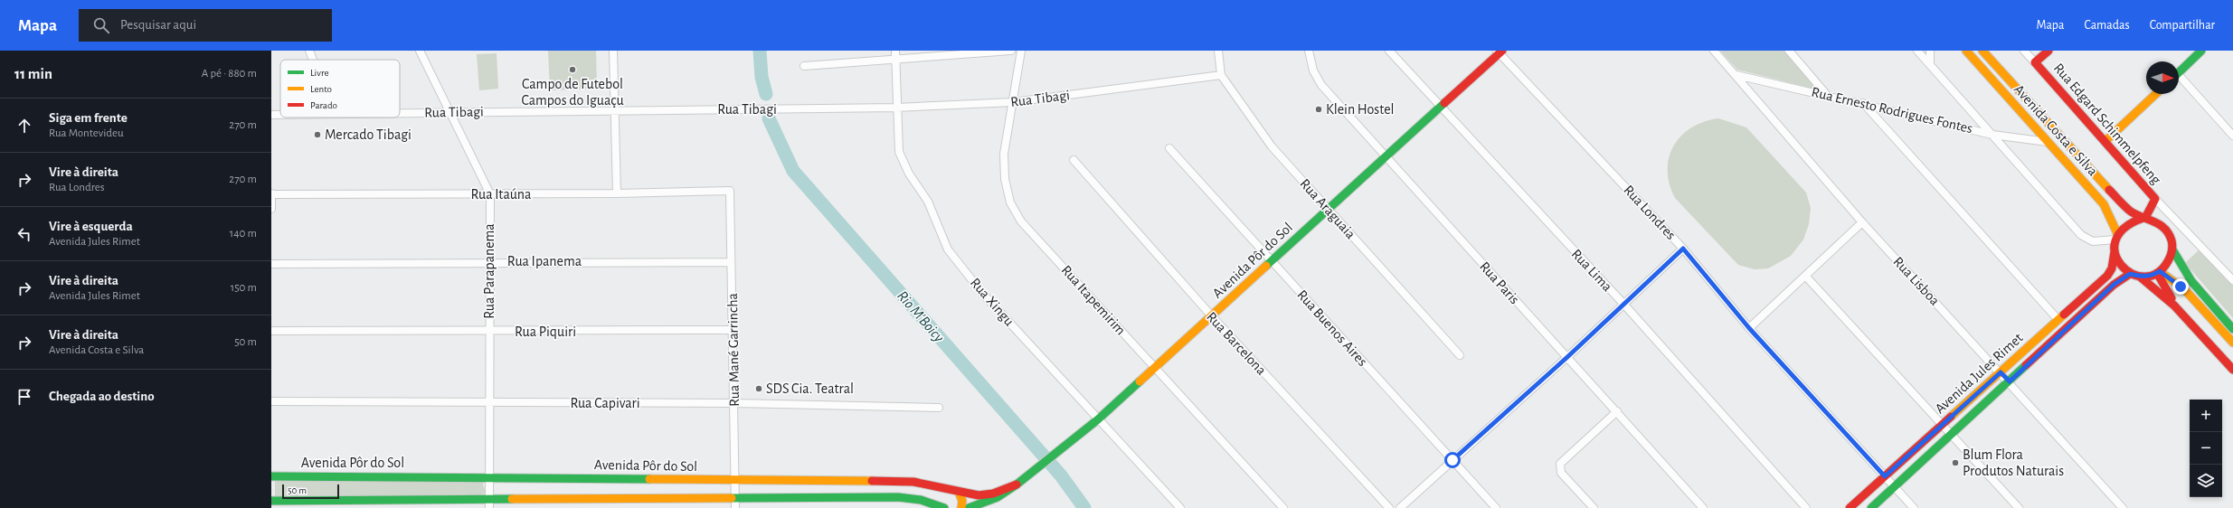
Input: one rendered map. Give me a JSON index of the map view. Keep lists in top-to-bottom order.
{
  "streets": {
    "street": [
      "Rua Tibagi",
      "Rua Ernesto Rodrigues Fontes",
      "Rua Edgard Schimmelpfeng",
      "Avenida Costa e Silva",
      "Rua Itaúna",
      "Rua Araguaia",
      "Rua Londres",
      "Avenida Pôr do Sol",
      "Rua Ipanema",
      "Rua Lima",
      "Rua Parapanema",
      "Rua Lisboa",
      "Rua Paris",
      "Rua Itapemirim",
      "Rua Xingu",
      "Rua Buenos Aires",
      "Rua Piquiri",
      "Rua Barcelona",
      "Rua Mané Garrincha",
      "Avenida Jules Rimet",
      "Rua Capivari"
    ]
  },
  "crossings": [
    ["Rua Tibagi", "Rua Araguaia"],
    ["Rua Tibagi", "Rua Parapanema"],
    ["Rua Tibagi", "Rua Itapemirim"],
    ["Rua Tibagi", "Rua Xingu"],
    ["Rua Ernesto Rodrigues Fontes", "Avenida Costa e Silva"],
    ["Rua Ernesto Rodrigues Fontes", "Rua Lisboa"],
    ["Rua Edgard Schimmelpfeng", "Avenida Costa e Silva"],
    ["Rua Edgard Schimmelpfeng", "Avenida Jules Rimet"],
    ["Avenida Costa e Silva", "Avenida Jules Rimet"],
    ["Rua Itaúna", "Rua Parapanema"],
    ["Rua Itaúna", "Rua Mané Garrincha"],
    ["Rua Araguaia", "Avenida Pôr do Sol"],
    ["Rua Londres", "Avenida Pôr do Sol"],
    ["Rua Londres", "Avenida Jules Rimet"],
    ["Avenida Pôr do Sol", "Rua Lima"],
    ["Avenida Pôr do Sol", "Rua Parapanema"],
    ["Avenida Pôr do Sol", "Rua Paris"],
    ["Avenida Pôr do Sol", "Rua Itapemirim"],
    ["Avenida Pôr do Sol", "Rua Xingu"],
    ["Avenida Pôr do Sol", "Rua Buenos Aires"],
    ["Avenida Pôr do Sol", "Rua Barcelona"],
    ["Avenida Pôr do Sol", "Rua Mané Garrincha"],
    ["Rua Ipanema", "Rua Parapanema"],
    ["Rua Ipanema", "Rua Mané Garrincha"],
    ["Rua Parapanema", "Rua Piquiri"],
    ["Rua Parapanema", "Rua Capivari"],
    ["Rua Lisboa", "Avenida Jules Rimet"],
    ["Rua Piquiri", "Rua Mané Garrincha"],
    ["Rua Mané Garrincha", "Rua Capivari"]
  ],
  "water": ["Rio M'Boicy"],
  "places": [
    "Campo de Futebol Campos do Iguaçu",
    "Klein Hostel",
    "Mercado Tibagi",
    "SDS Cia. Teatral",
    "Blum Flora Produtos Naturais"
  ],
  "legend": ["Livre", "Lento", "Parado"],
  "scale_bar": "50 m",
  "north": "right",
  "page": {
    "header": "Mapa",
    "search": "Pesquisar aqui",
    "nav": ["Mapa", "Camadas", "Compartilhar"],
    "heading": ["11 min", "A pé · 880 m"],
    "list": [
      ["Siga em frente", "Rua Montevideu", "270 m"],
      ["Vire à direita", "Rua Londres", "270 m"],
      ["Vire à esquerda", "Avenida Jules Rimet", "140 m"],
      ["Vire à direita", "Avenida Jules Rimet", "150 m"],
      ["Vire à direita", "Avenida Costa e Silva", "50 m"],
      "Chegada ao destino"
    ],
    "map_buttons": ["+", "−"],
    "scale": "50 m"
  }
}
